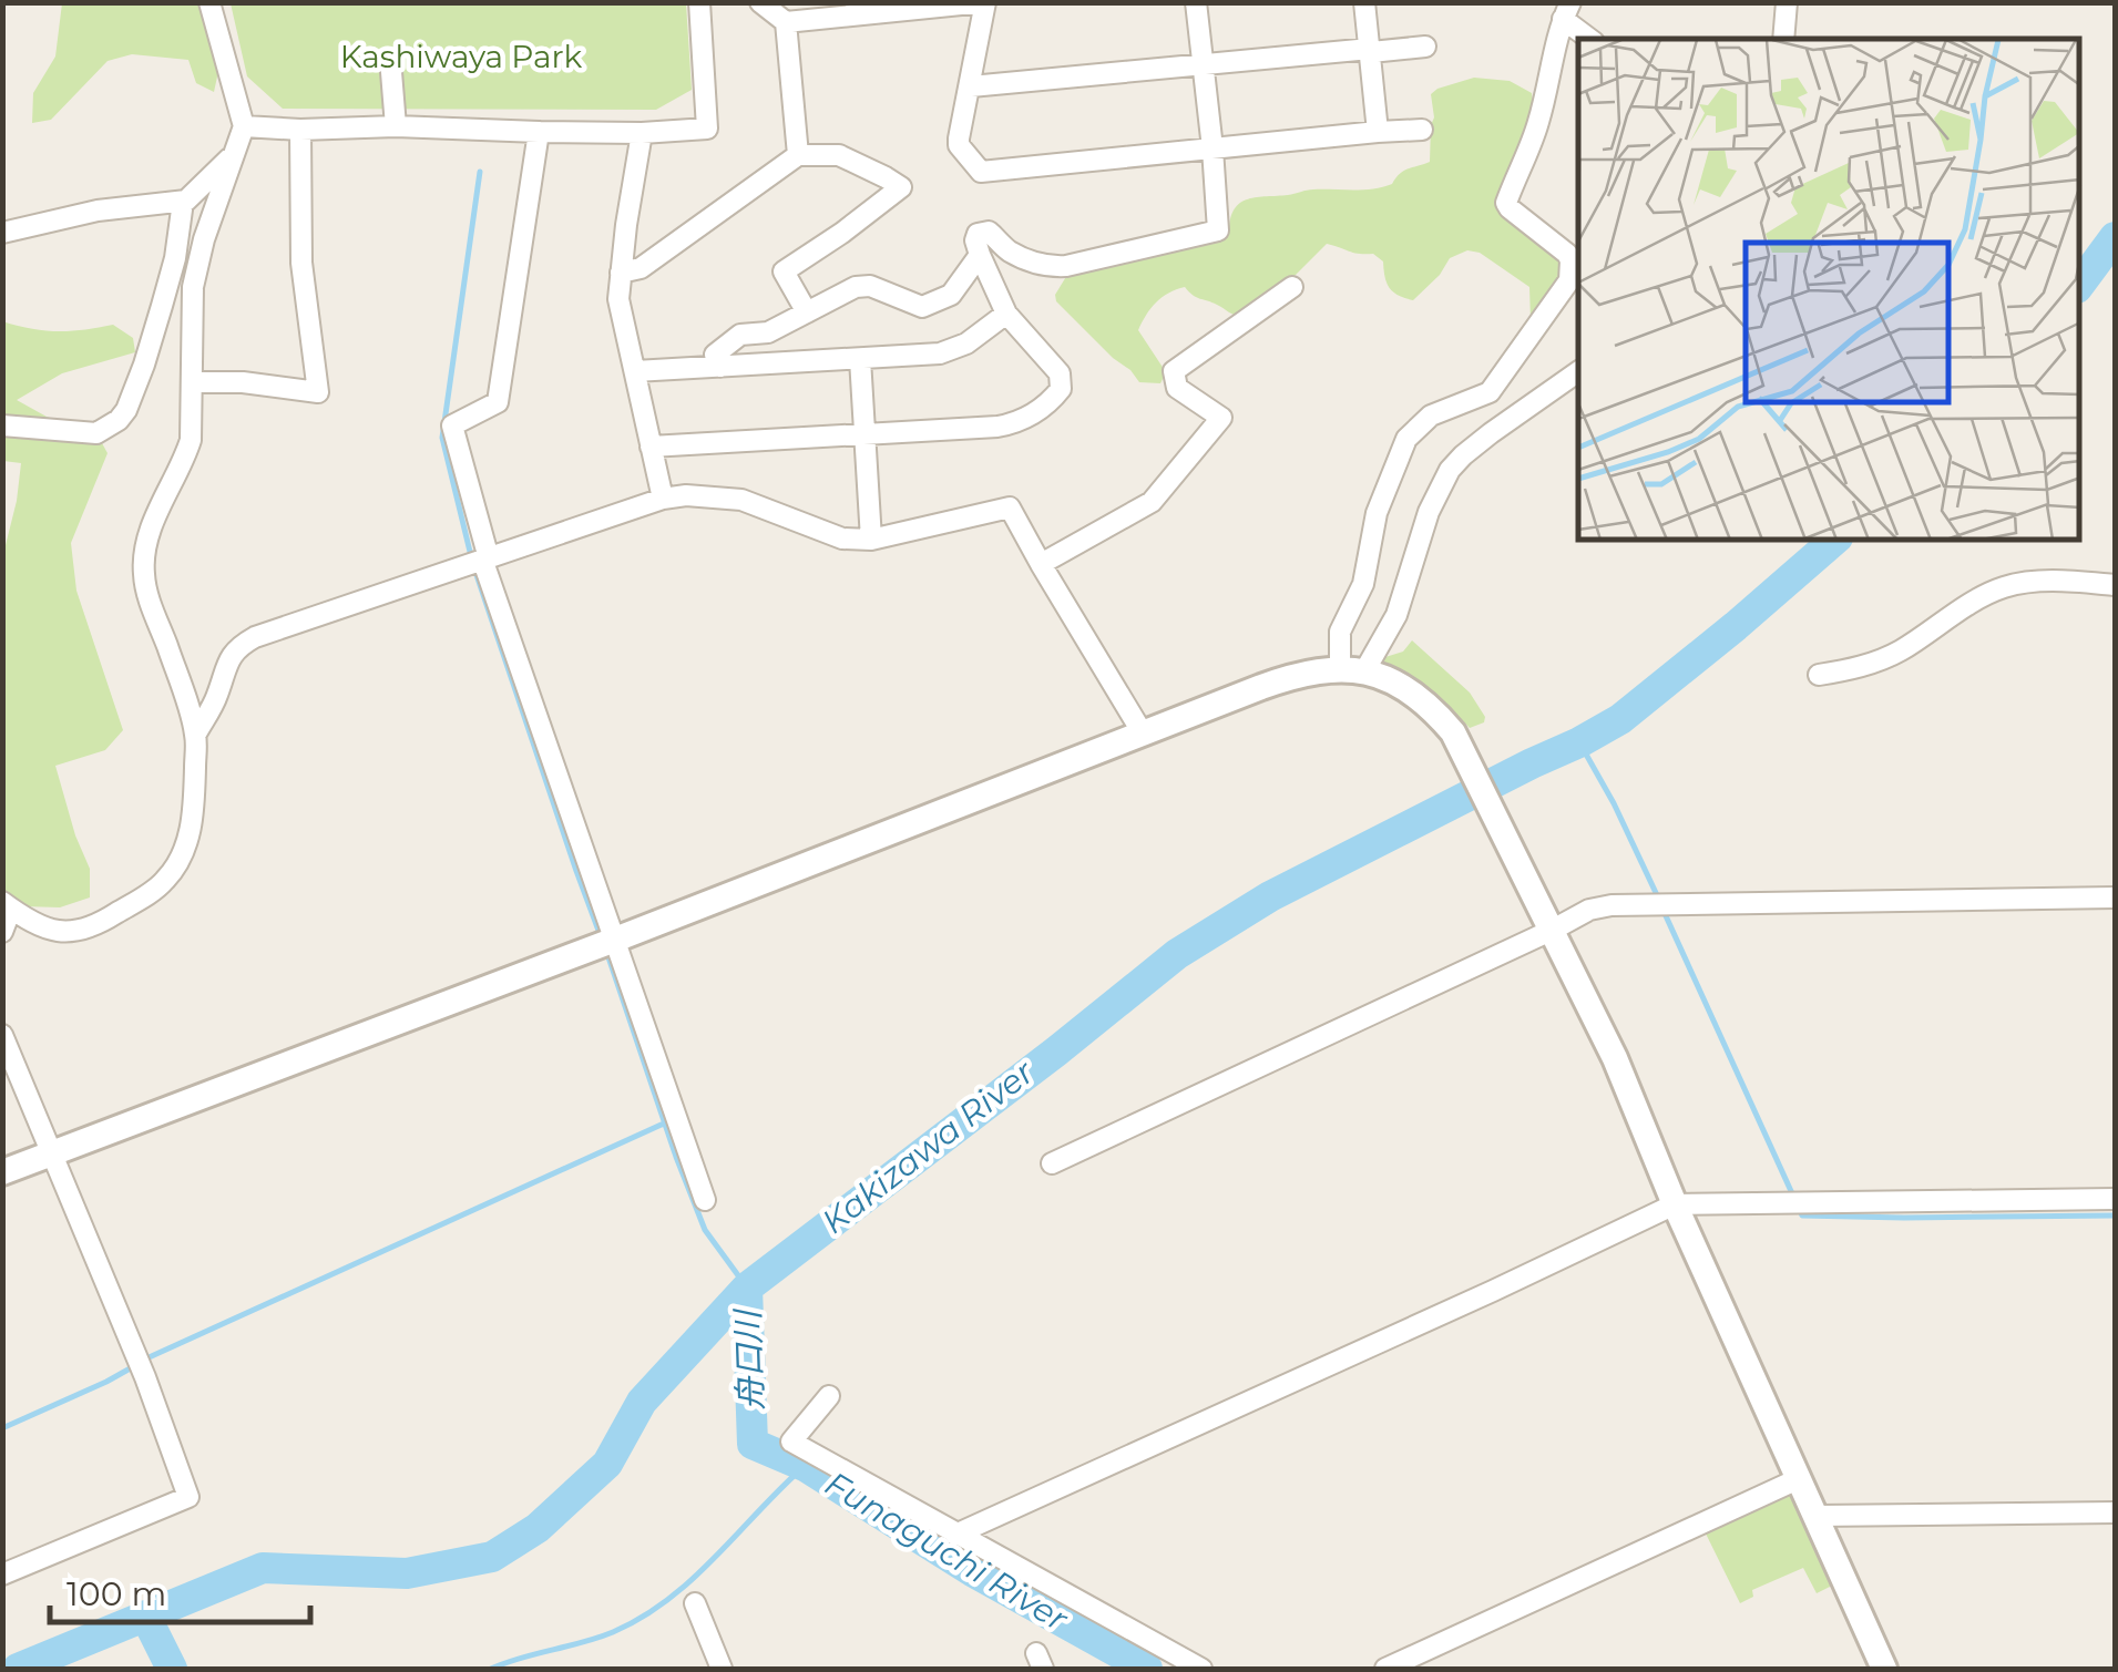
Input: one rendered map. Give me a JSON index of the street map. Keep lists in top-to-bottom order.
{
  "water": ["Kakizawa River", "舟口川", "Funaguchi River"],
  "parks": ["Kashiwaya Park"],
  "scale_bar": "100 m"
}
